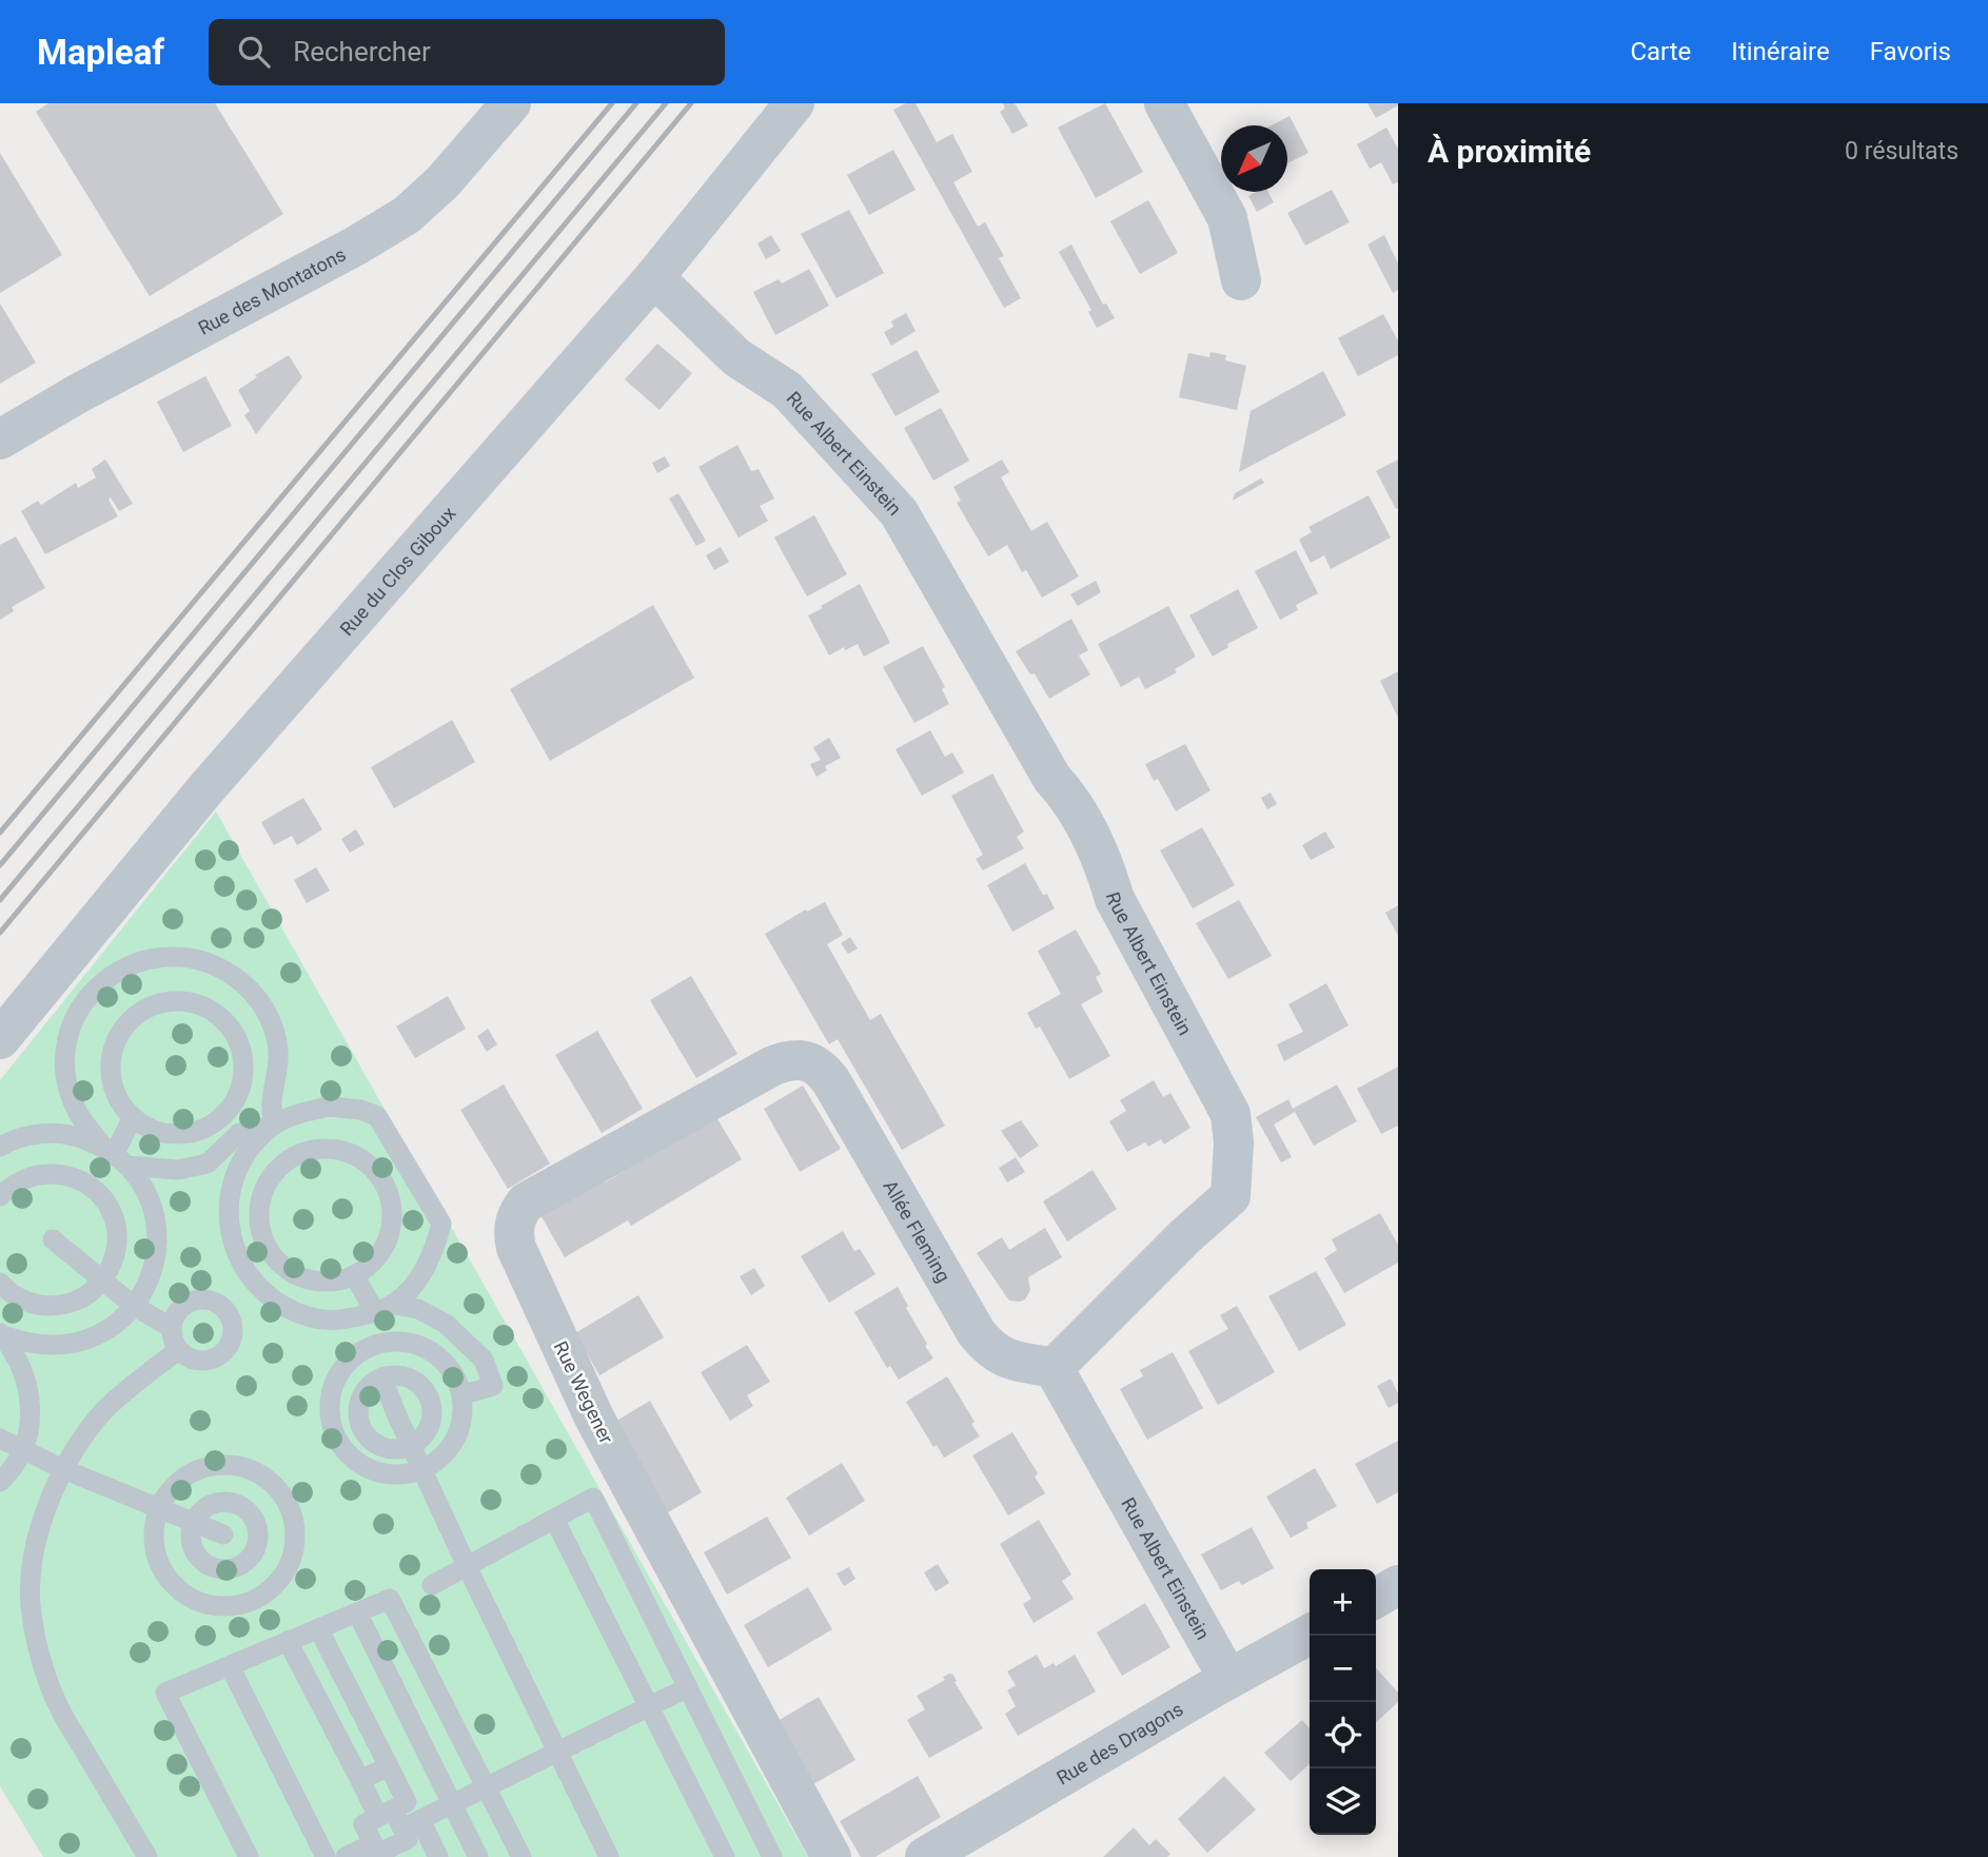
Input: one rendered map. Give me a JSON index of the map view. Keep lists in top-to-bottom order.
{
  "streets": {
    "street": [
      "Rue des Montatons",
      "Rue Albert Einstein",
      "Rue du Clos Giboux",
      "Allée Fleming",
      "Rue Wegener",
      "Rue des Dragons"
    ]
  },
  "crossings": [
    ["Rue Albert Einstein", "Rue du Clos Giboux"],
    ["Rue Albert Einstein", "Allée Fleming"],
    ["Rue Albert Einstein", "Rue des Dragons"],
    ["Allée Fleming", "Rue Wegener"]
  ],
  "north": "bottom left",
  "page": {
    "header": "Mapleaf",
    "search": "Rechercher",
    "nav": ["Carte", "Itinéraire", "Favoris"],
    "heading": ["À proximité", "0 résultats"],
    "map_buttons": ["+", "−"]
  }
}
